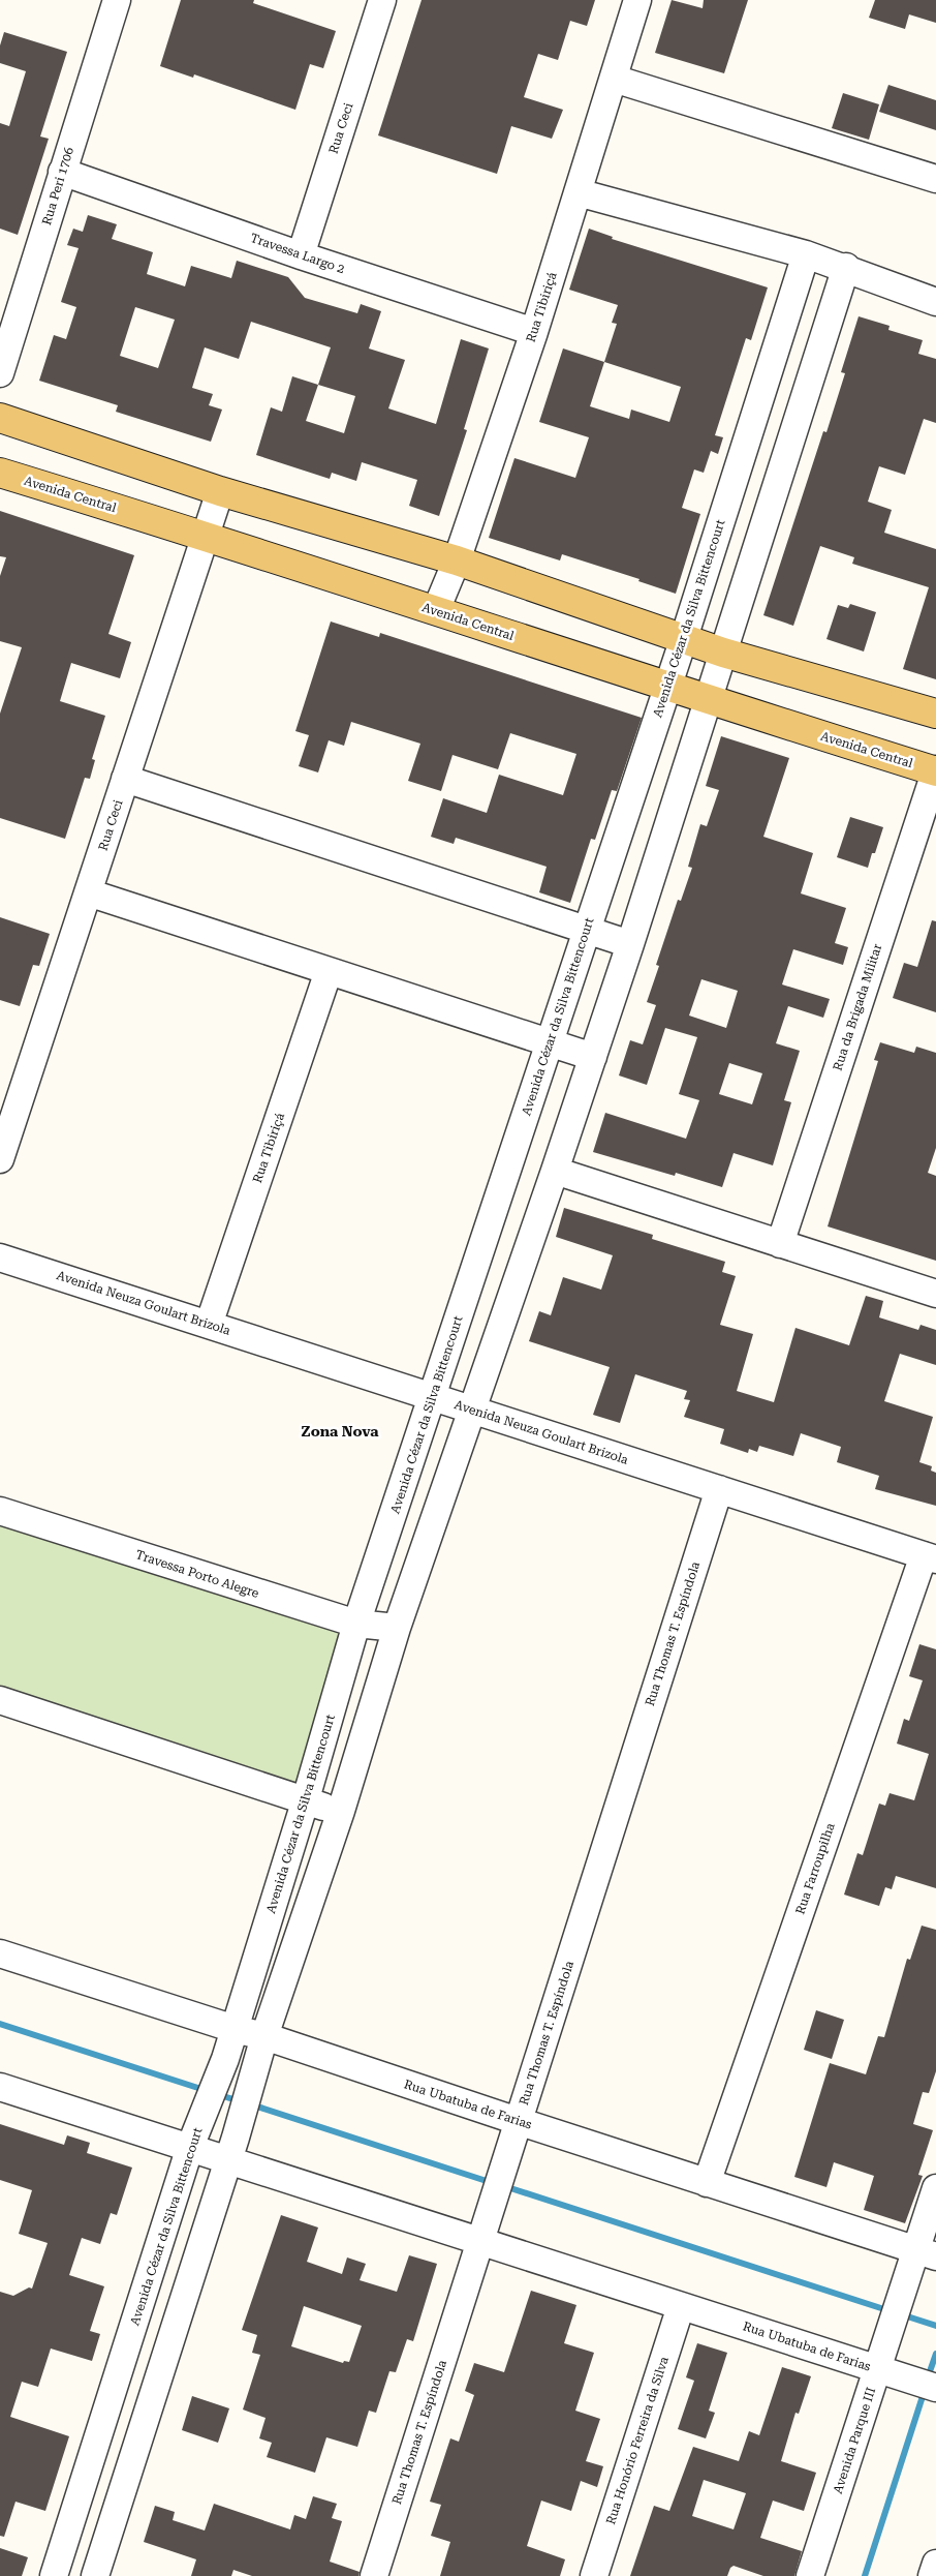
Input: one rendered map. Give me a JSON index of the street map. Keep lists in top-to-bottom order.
{
  "streets": {
    "main road": ["Avenida Central"],
    "street": [
      "Rua Ceci",
      "Rua Peri 1706",
      "Travessa Largo 2",
      "Rua Tibiriçá",
      "Avenida Cézar da Silva Bittencourt",
      "Rua da Brigada Militar",
      "Avenida Neuza Goulart Brizola",
      "Travessa Porto Alegre",
      "Rua Thomas T. Espíndola",
      "Rua Farroupilha",
      "Rua Ubatuba de Farias",
      "Rua Honório Ferreira da Silva",
      "Avenida Parque III"
    ]
  },
  "crossings": [
    ["Rua Ceci", "Travessa Largo 2"],
    ["Rua Ceci", "Avenida Central"],
    ["Rua Peri 1706", "Travessa Largo 2"],
    ["Travessa Largo 2", "Rua Tibiriçá"],
    ["Rua Tibiriçá", "Avenida Central"],
    ["Rua Tibiriçá", "Avenida Neuza Goulart Brizola"],
    ["Avenida Central", "Avenida Cézar da Silva Bittencourt"],
    ["Avenida Central", "Rua da Brigada Militar"],
    ["Avenida Cézar da Silva Bittencourt", "Avenida Neuza Goulart Brizola"],
    ["Avenida Cézar da Silva Bittencourt", "Travessa Porto Alegre"],
    ["Avenida Cézar da Silva Bittencourt", "Rua Ubatuba de Farias"],
    ["Avenida Neuza Goulart Brizola", "Rua Thomas T. Espíndola"],
    ["Avenida Neuza Goulart Brizola", "Rua Farroupilha"],
    ["Rua Thomas T. Espíndola", "Rua Ubatuba de Farias"],
    ["Rua Farroupilha", "Rua Ubatuba de Farias"],
    ["Rua Ubatuba de Farias", "Rua Honório Ferreira da Silva"],
    ["Rua Ubatuba de Farias", "Avenida Parque III"]
  ],
  "districts": ["Zona Nova"]
}
